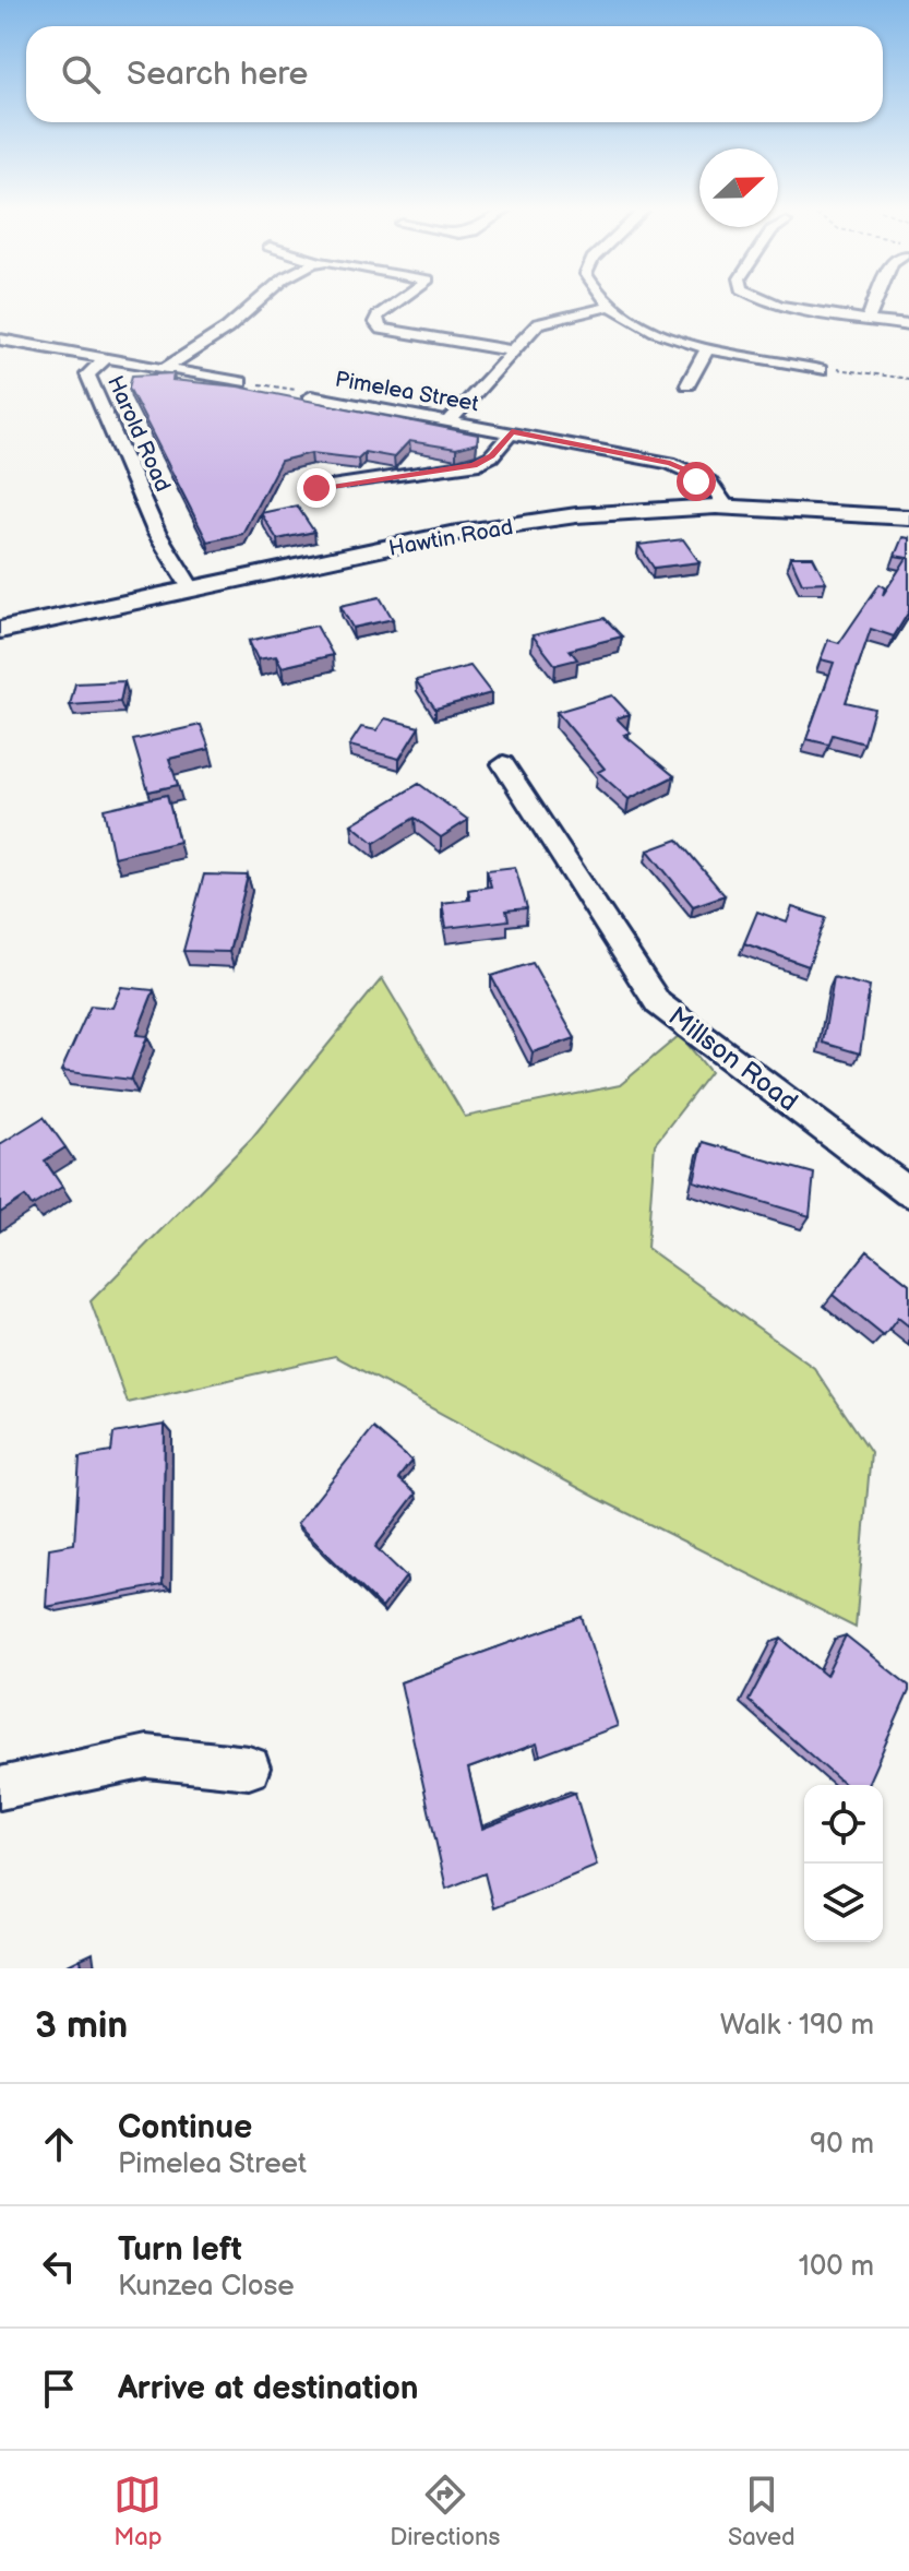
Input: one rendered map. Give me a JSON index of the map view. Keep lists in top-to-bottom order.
{
  "streets": {
    "main road": ["Hawtin Road"],
    "street": ["Pimelea Street", "Harold Road", "Millson Road"]
  },
  "crossings": [
    ["Pimelea Street", "Hawtin Road"],
    ["Harold Road", "Hawtin Road"]
  ],
  "north": "right",
  "page": {
    "search": "Search here",
    "heading": ["3 min", "Walk · 190 m"],
    "list": [
      ["Continue", "Pimelea Street", "90 m"],
      ["Turn left", "Kunzea Close", "100 m"],
      "Arrive at destination"
    ],
    "nav": ["Map", "Directions", "Saved"]
  }
}
